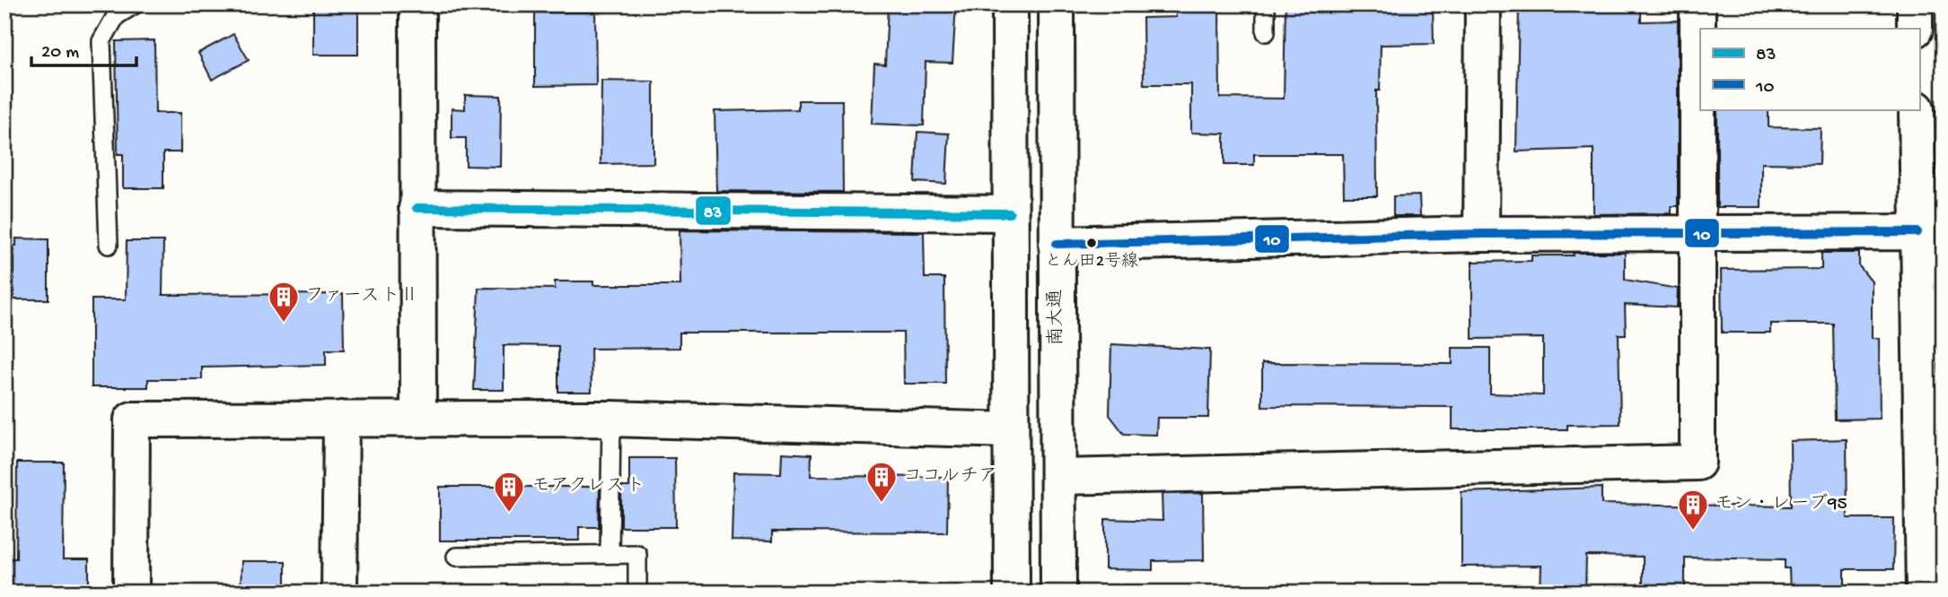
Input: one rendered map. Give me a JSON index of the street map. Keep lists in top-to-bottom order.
{
  "streets": {
    "street": ["南大通"]
  },
  "places": {
    "other": ["とん田2号線"],
    "building": [
      "ファーストⅡ",
      "ココルチア",
      "モアクレスト",
      "モン・レーブ95"
    ]
  },
  "lines": ["transit line 83", "transit line 10"],
  "legend": ["83", "10"],
  "scale_bar": "20 m"
}
